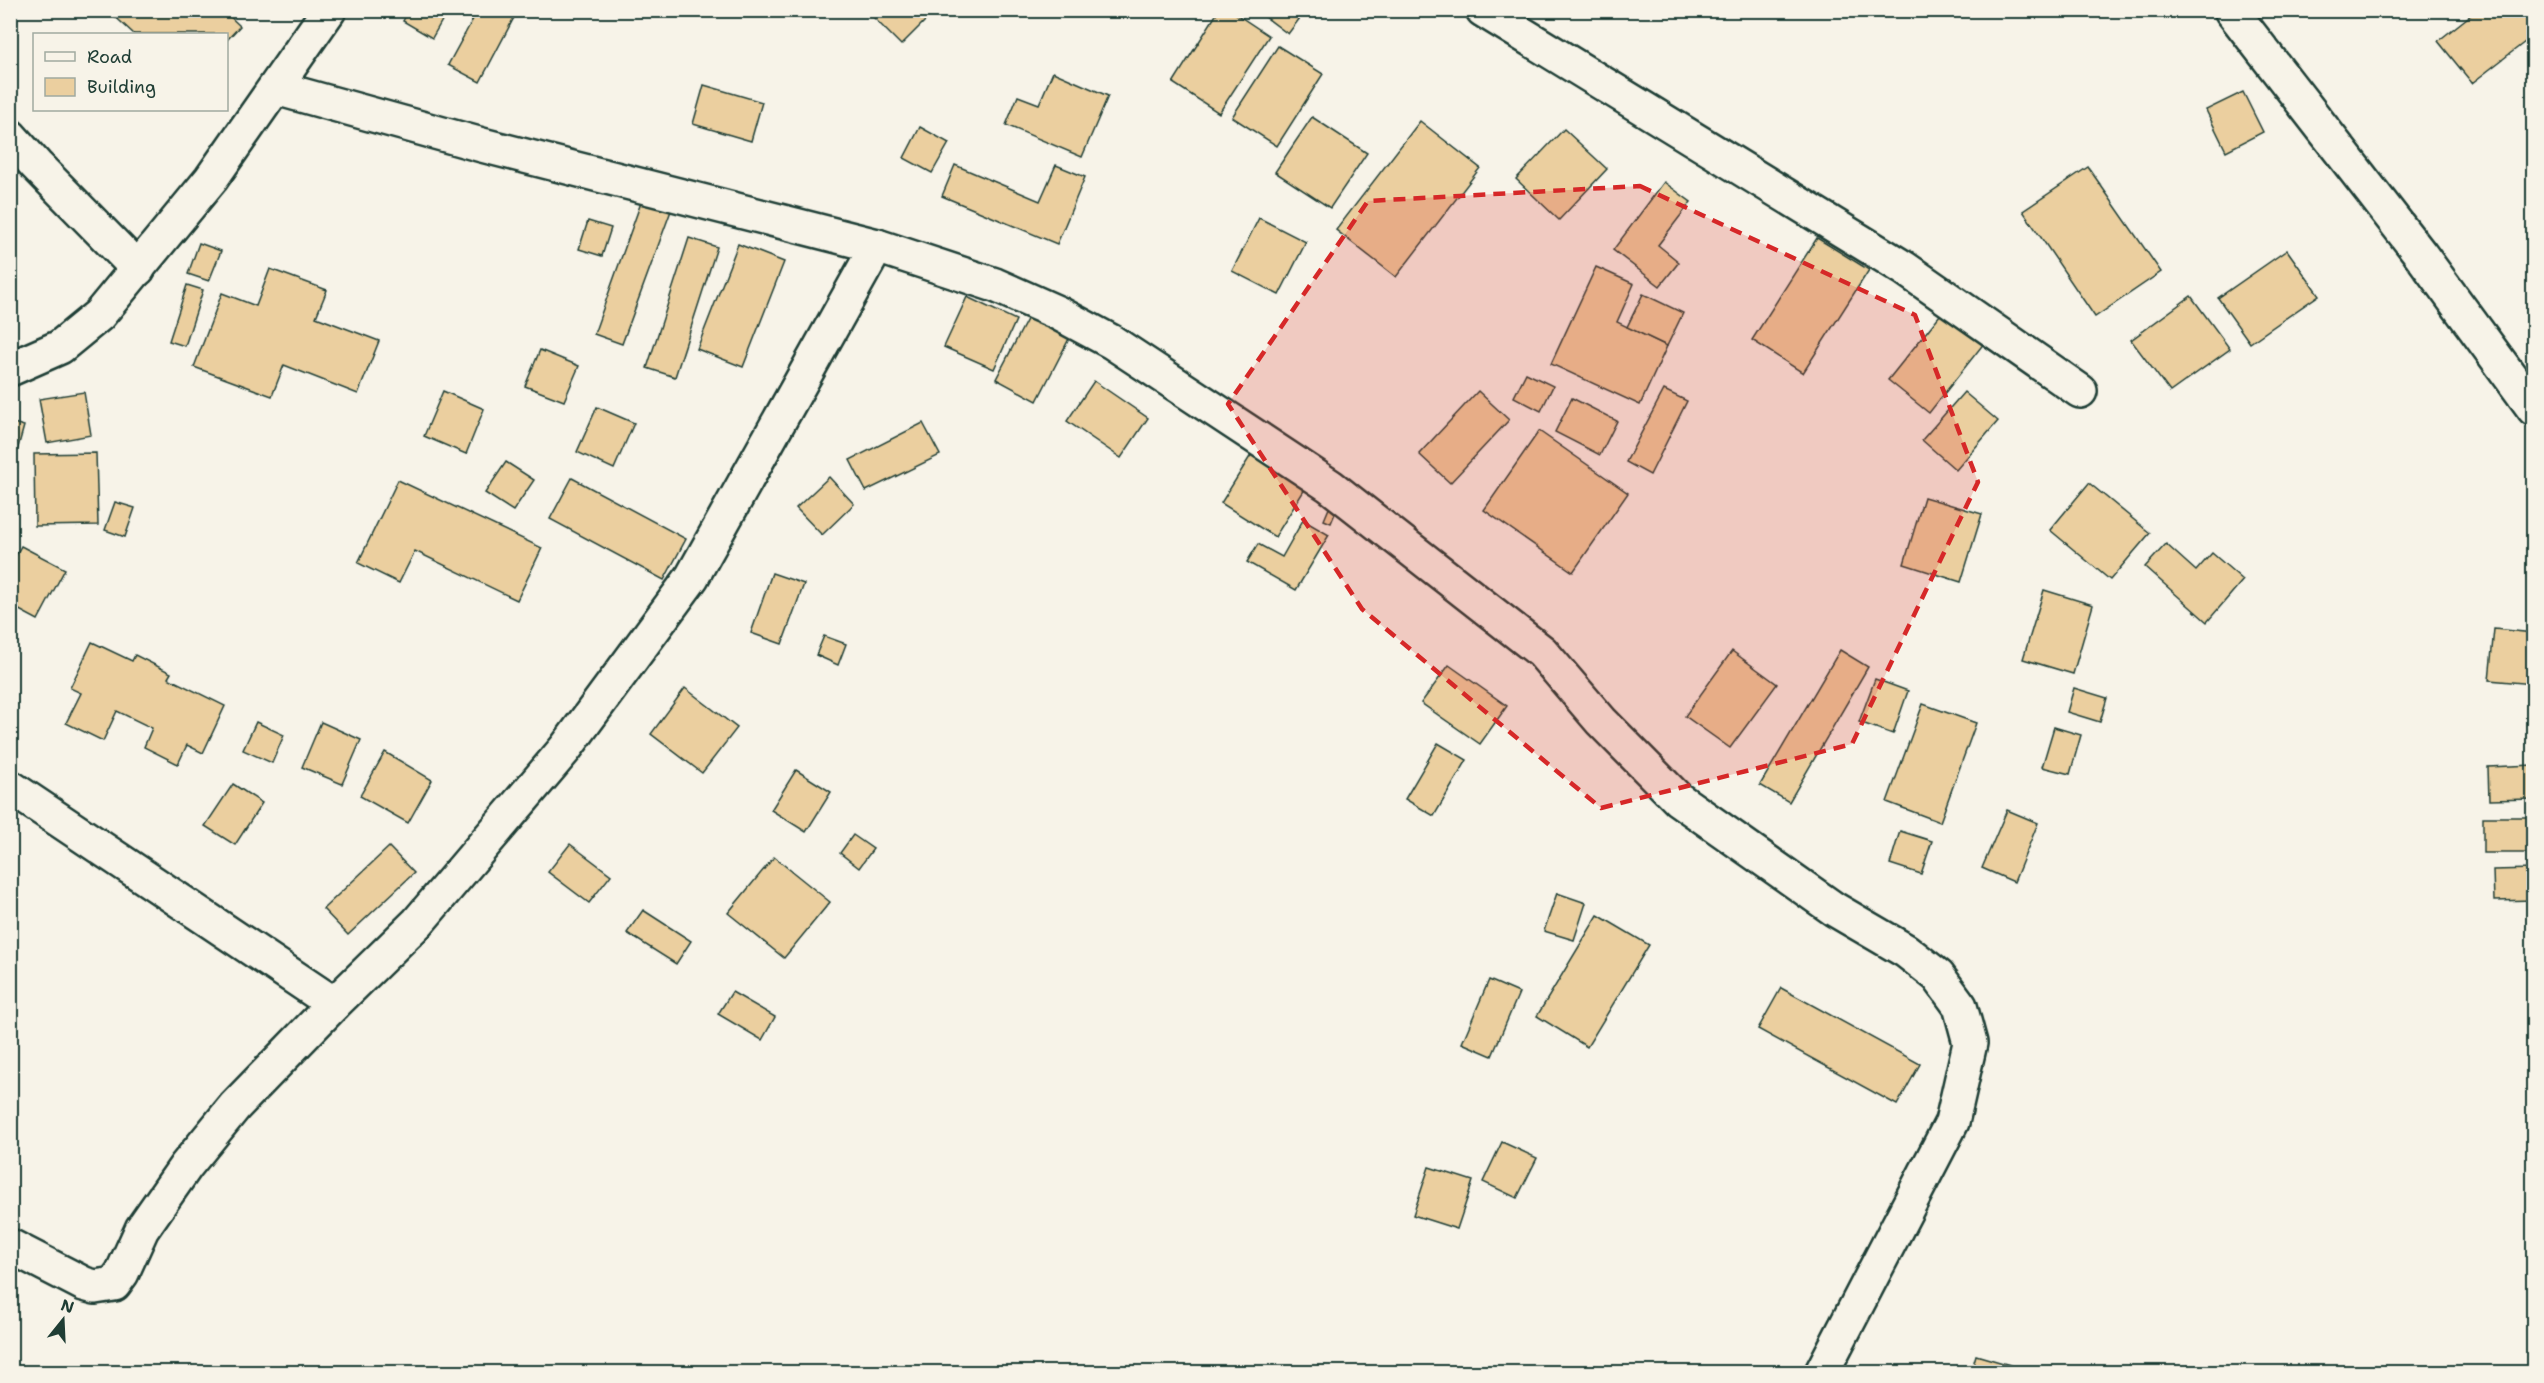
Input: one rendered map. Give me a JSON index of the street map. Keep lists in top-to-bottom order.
{
  "legend": ["Road", "Building"],
  "north": "top"
}
